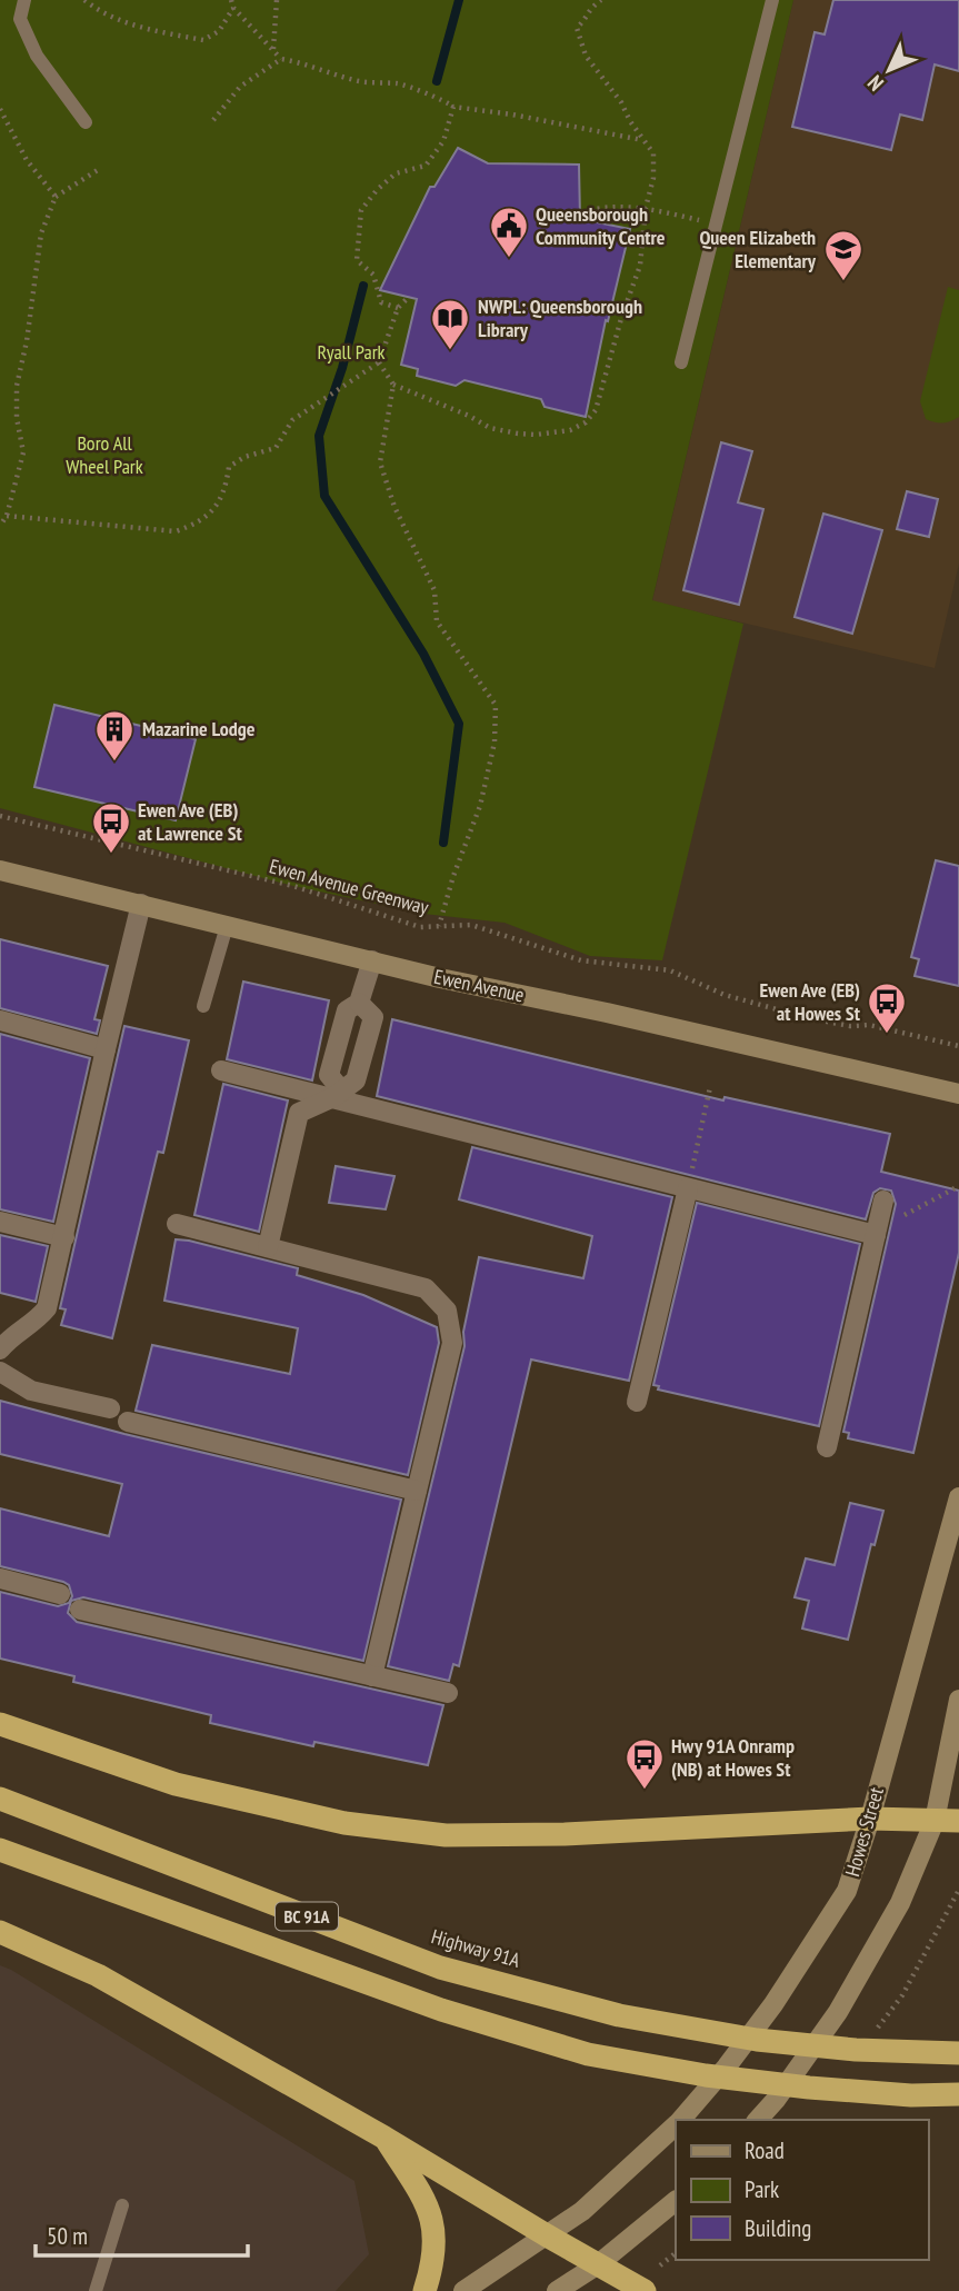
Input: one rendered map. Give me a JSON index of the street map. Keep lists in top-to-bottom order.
{
  "streets": {
    "highway": ["BC 91A", "Highway 91A"],
    "street": ["Ewen Avenue", "Howes Street"],
    "path": ["Ewen Avenue Greenway"]
  },
  "parks": ["Ryall Park", "Boro All Wheel Park"],
  "places": {
    "public building": ["Queensborough Community Centre"],
    "school or university": ["Queen Elizabeth Elementary"],
    "library": ["NWPL: Queensborough Library"],
    "building": ["Mazarine Lodge"],
    "bus stop": ["Ewen Ave (EB) at Lawrence St", "Ewen Ave (EB) at Howes St", "Hwy 91A Onramp (NB) at Howes St"]
  },
  "legend": ["Road", "Park", "Building"],
  "scale_bar": "50 m",
  "north": "bottom left"
}
